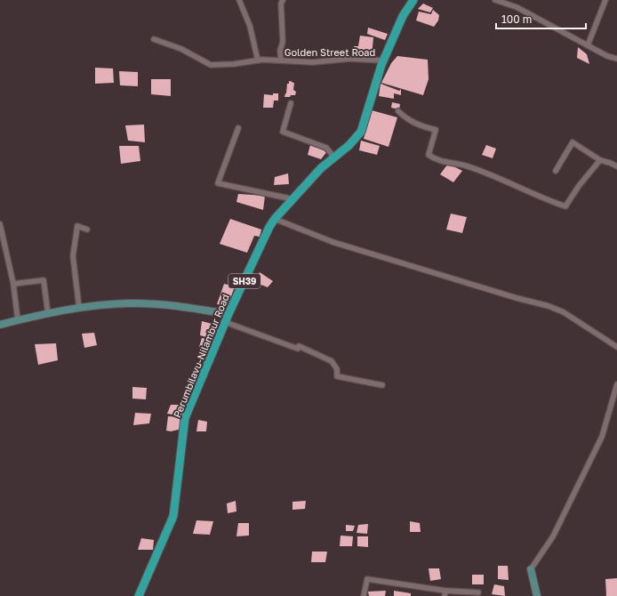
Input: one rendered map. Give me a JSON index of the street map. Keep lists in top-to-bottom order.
{
  "streets": {
    "main road": ["SH39", "Perumbilavu-Nilambur Road"],
    "street": ["Golden Street Road"]
  },
  "crossings": [
    ["Golden Street Road", "Perumbilavu-Nilambur Road"]
  ],
  "scale_bar": "100 m"
}
